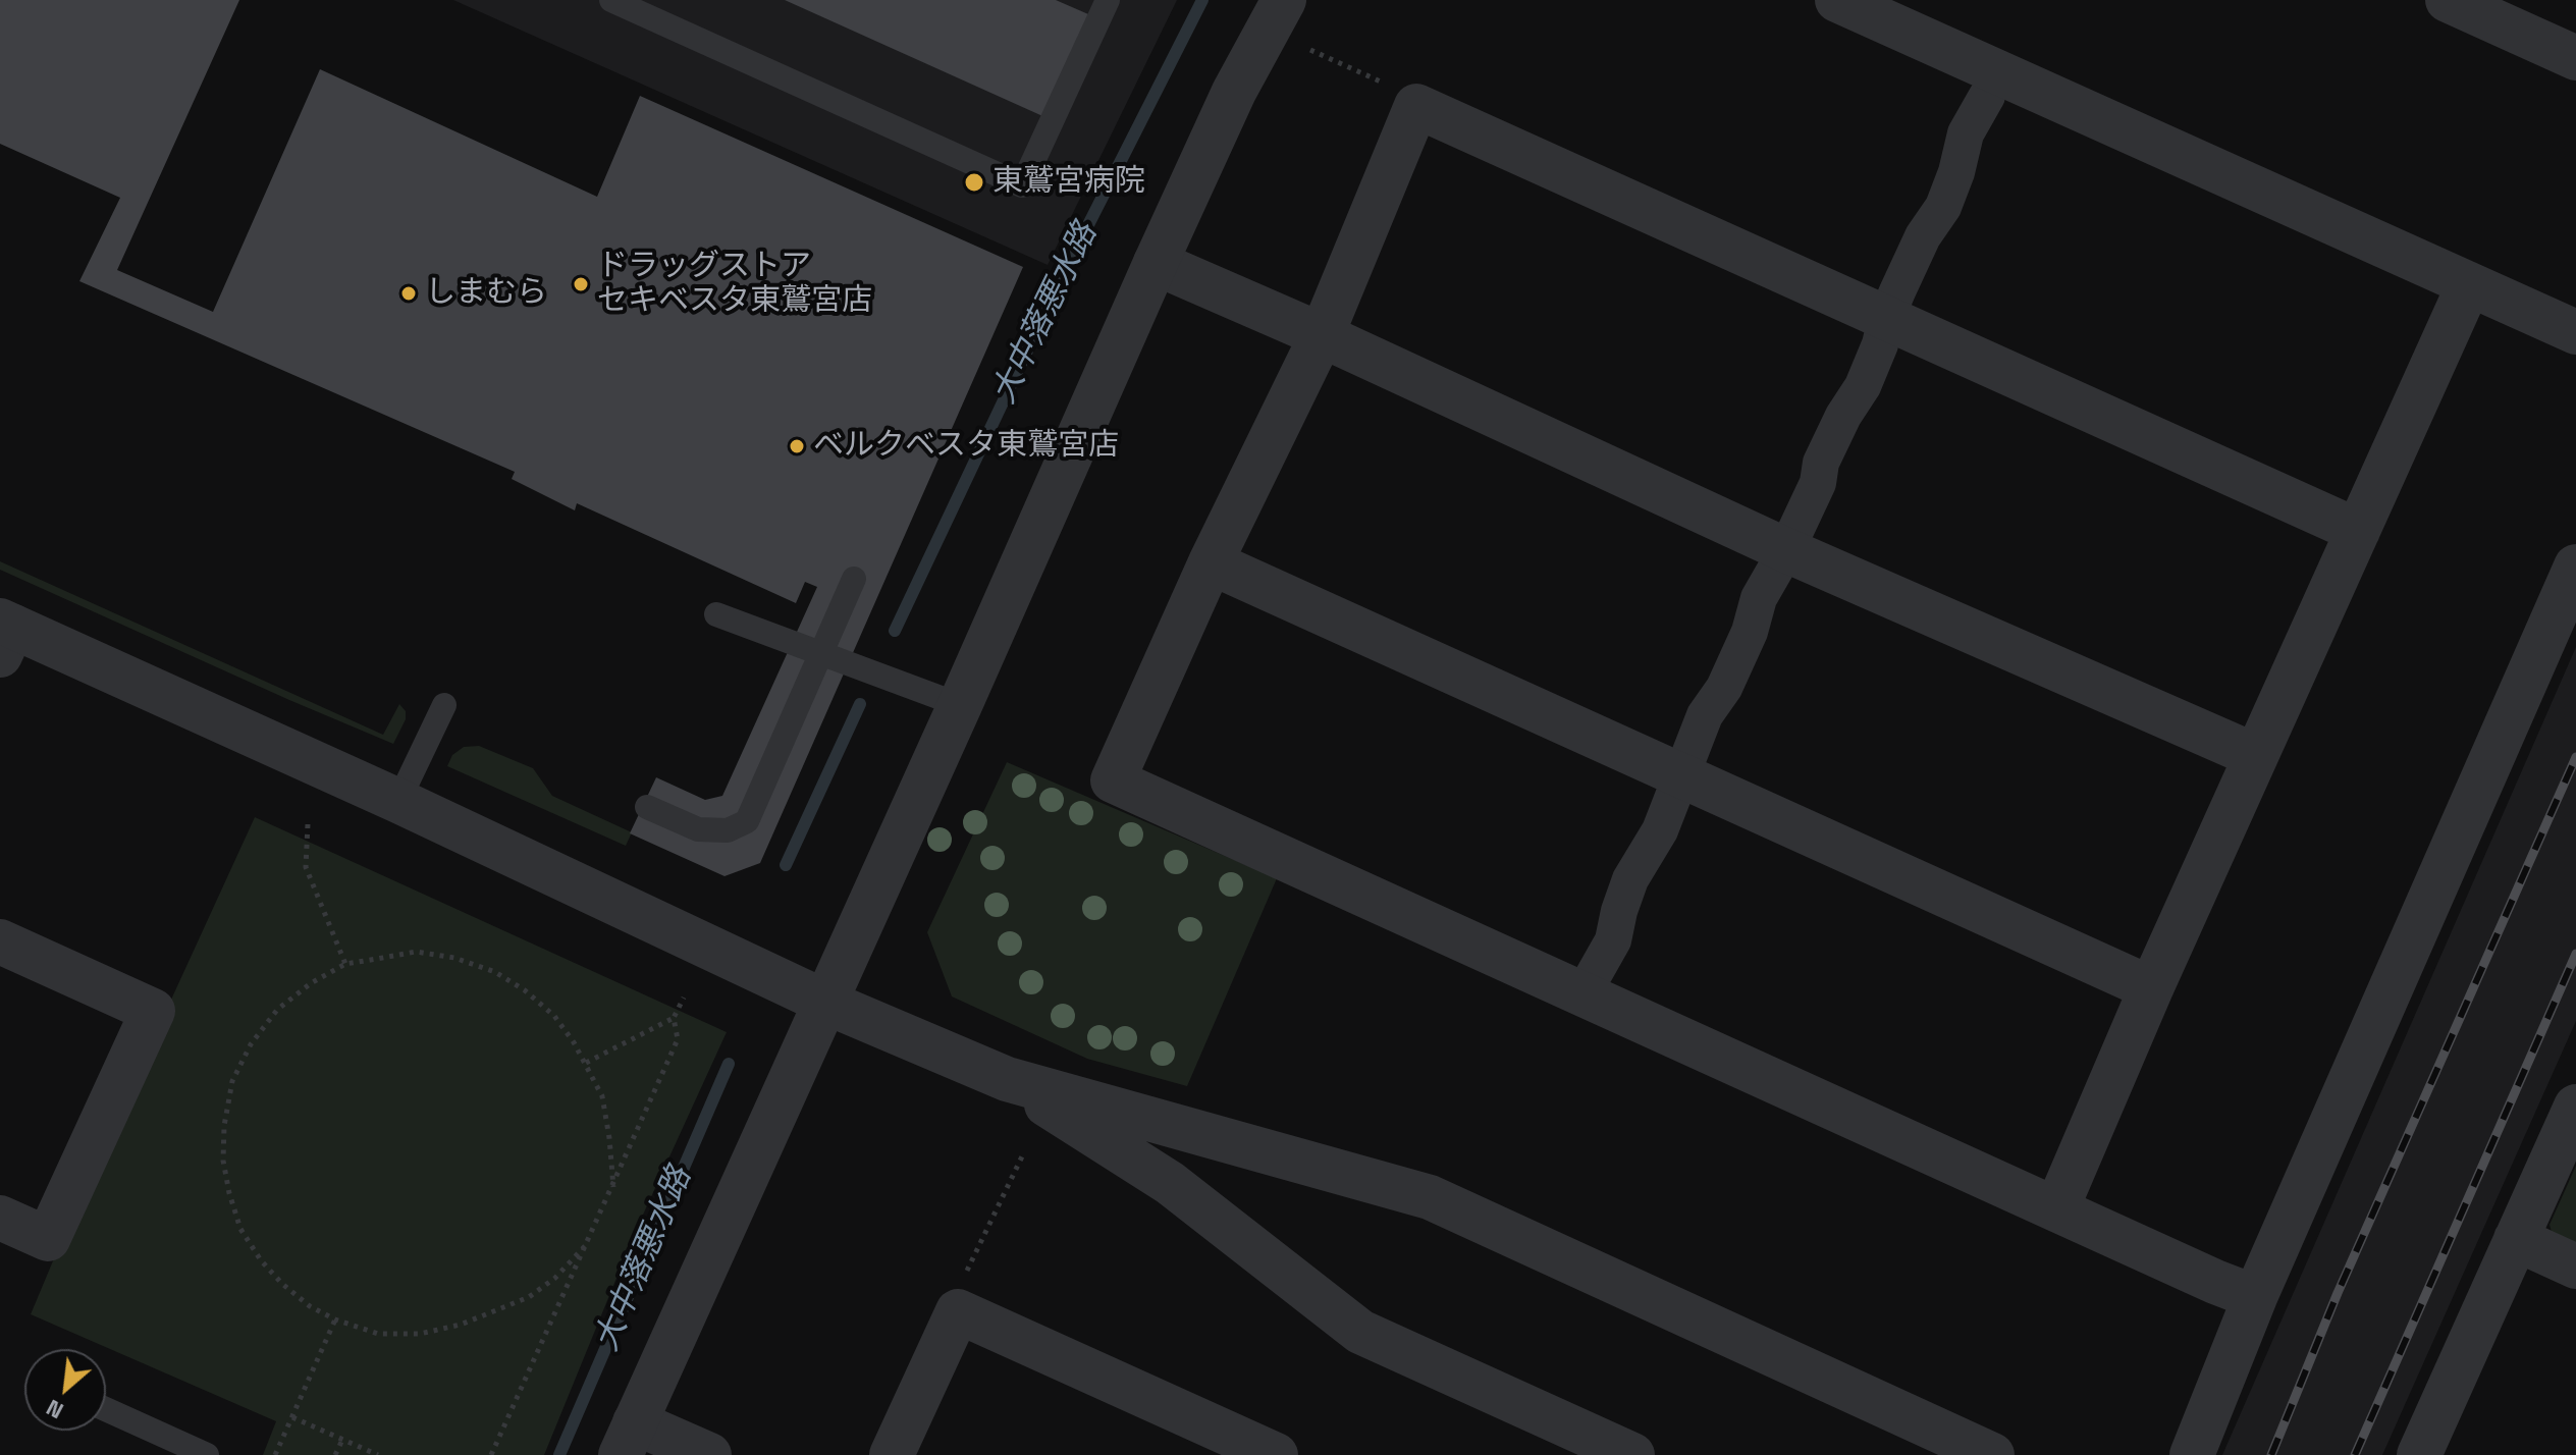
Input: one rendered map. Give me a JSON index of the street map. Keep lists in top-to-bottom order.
{
  "water": ["大中落悪水路"],
  "places": [
    "東鷲宮病院",
    "ドラッグストア セキベスタ東鷲宮店",
    "しまむら",
    "ベルクベスタ東鷲宮店"
  ],
  "north": "bottom left"
}
